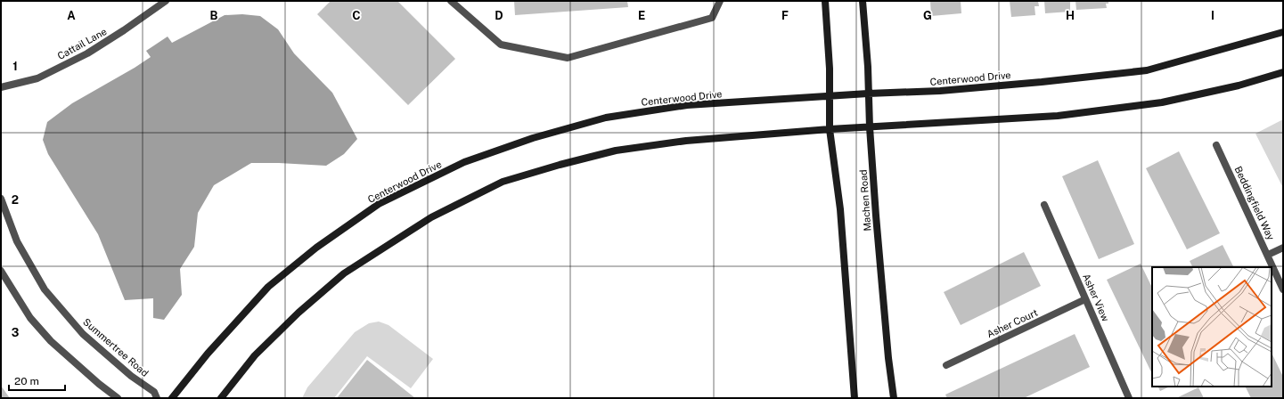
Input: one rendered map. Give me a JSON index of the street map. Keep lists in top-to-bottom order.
{
  "streets": {
    "street": [
      "Cattail Lane",
      "Centerwood Drive",
      "Machen Road",
      "Beddingfield Way",
      "Asher View",
      "Asher Court",
      "Summertree Road"
    ]
  },
  "crossings": [
    ["Centerwood Drive", "Machen Road"],
    ["Asher View", "Asher Court"]
  ],
  "scale_bar": "20 m",
  "grid": {
    "columns": [
      "A",
      "B",
      "C",
      "D",
      "E",
      "F",
      "G",
      "H",
      "I"
    ],
    "rows": ["1", "2", "3"]
  }
}
